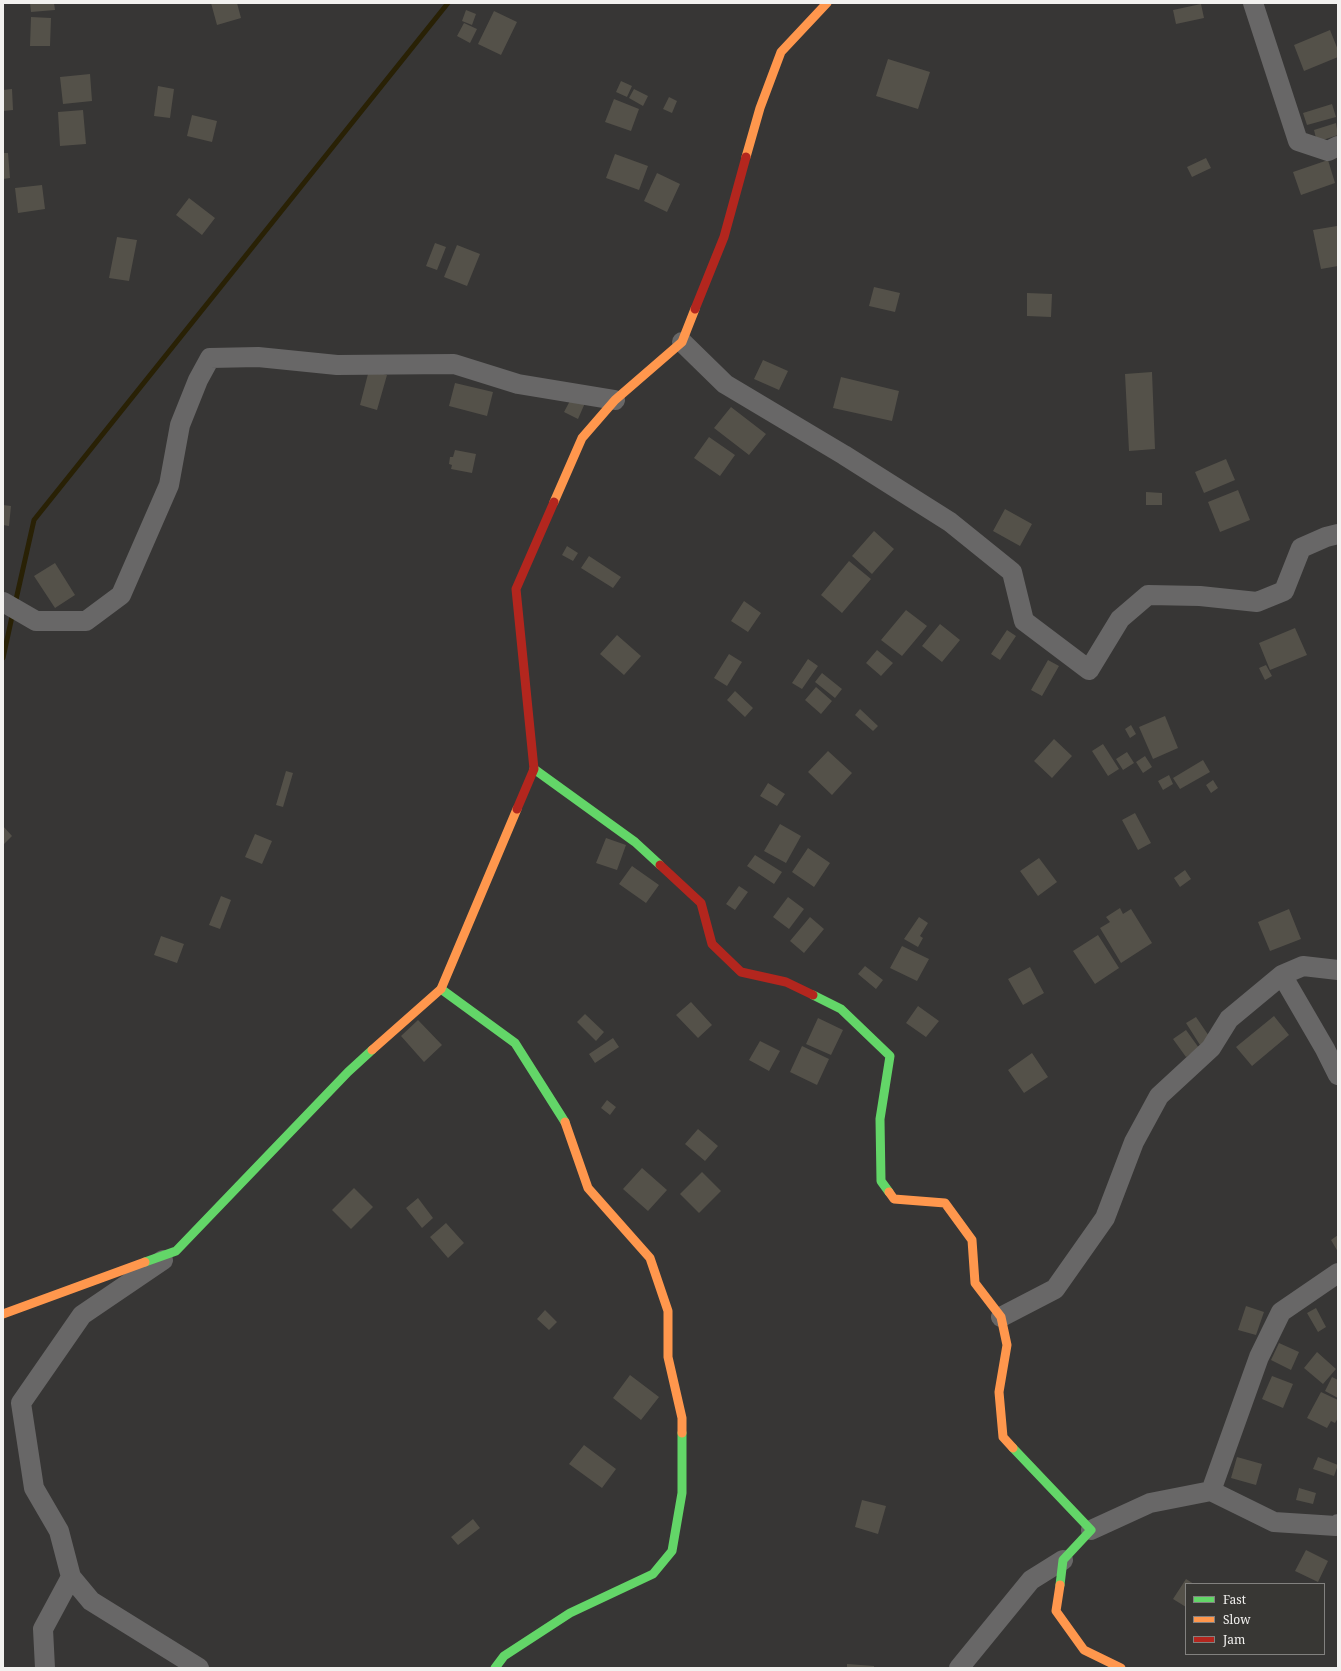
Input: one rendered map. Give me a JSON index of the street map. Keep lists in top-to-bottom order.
{
  "legend": ["Fast", "Slow", "Jam"]
}
